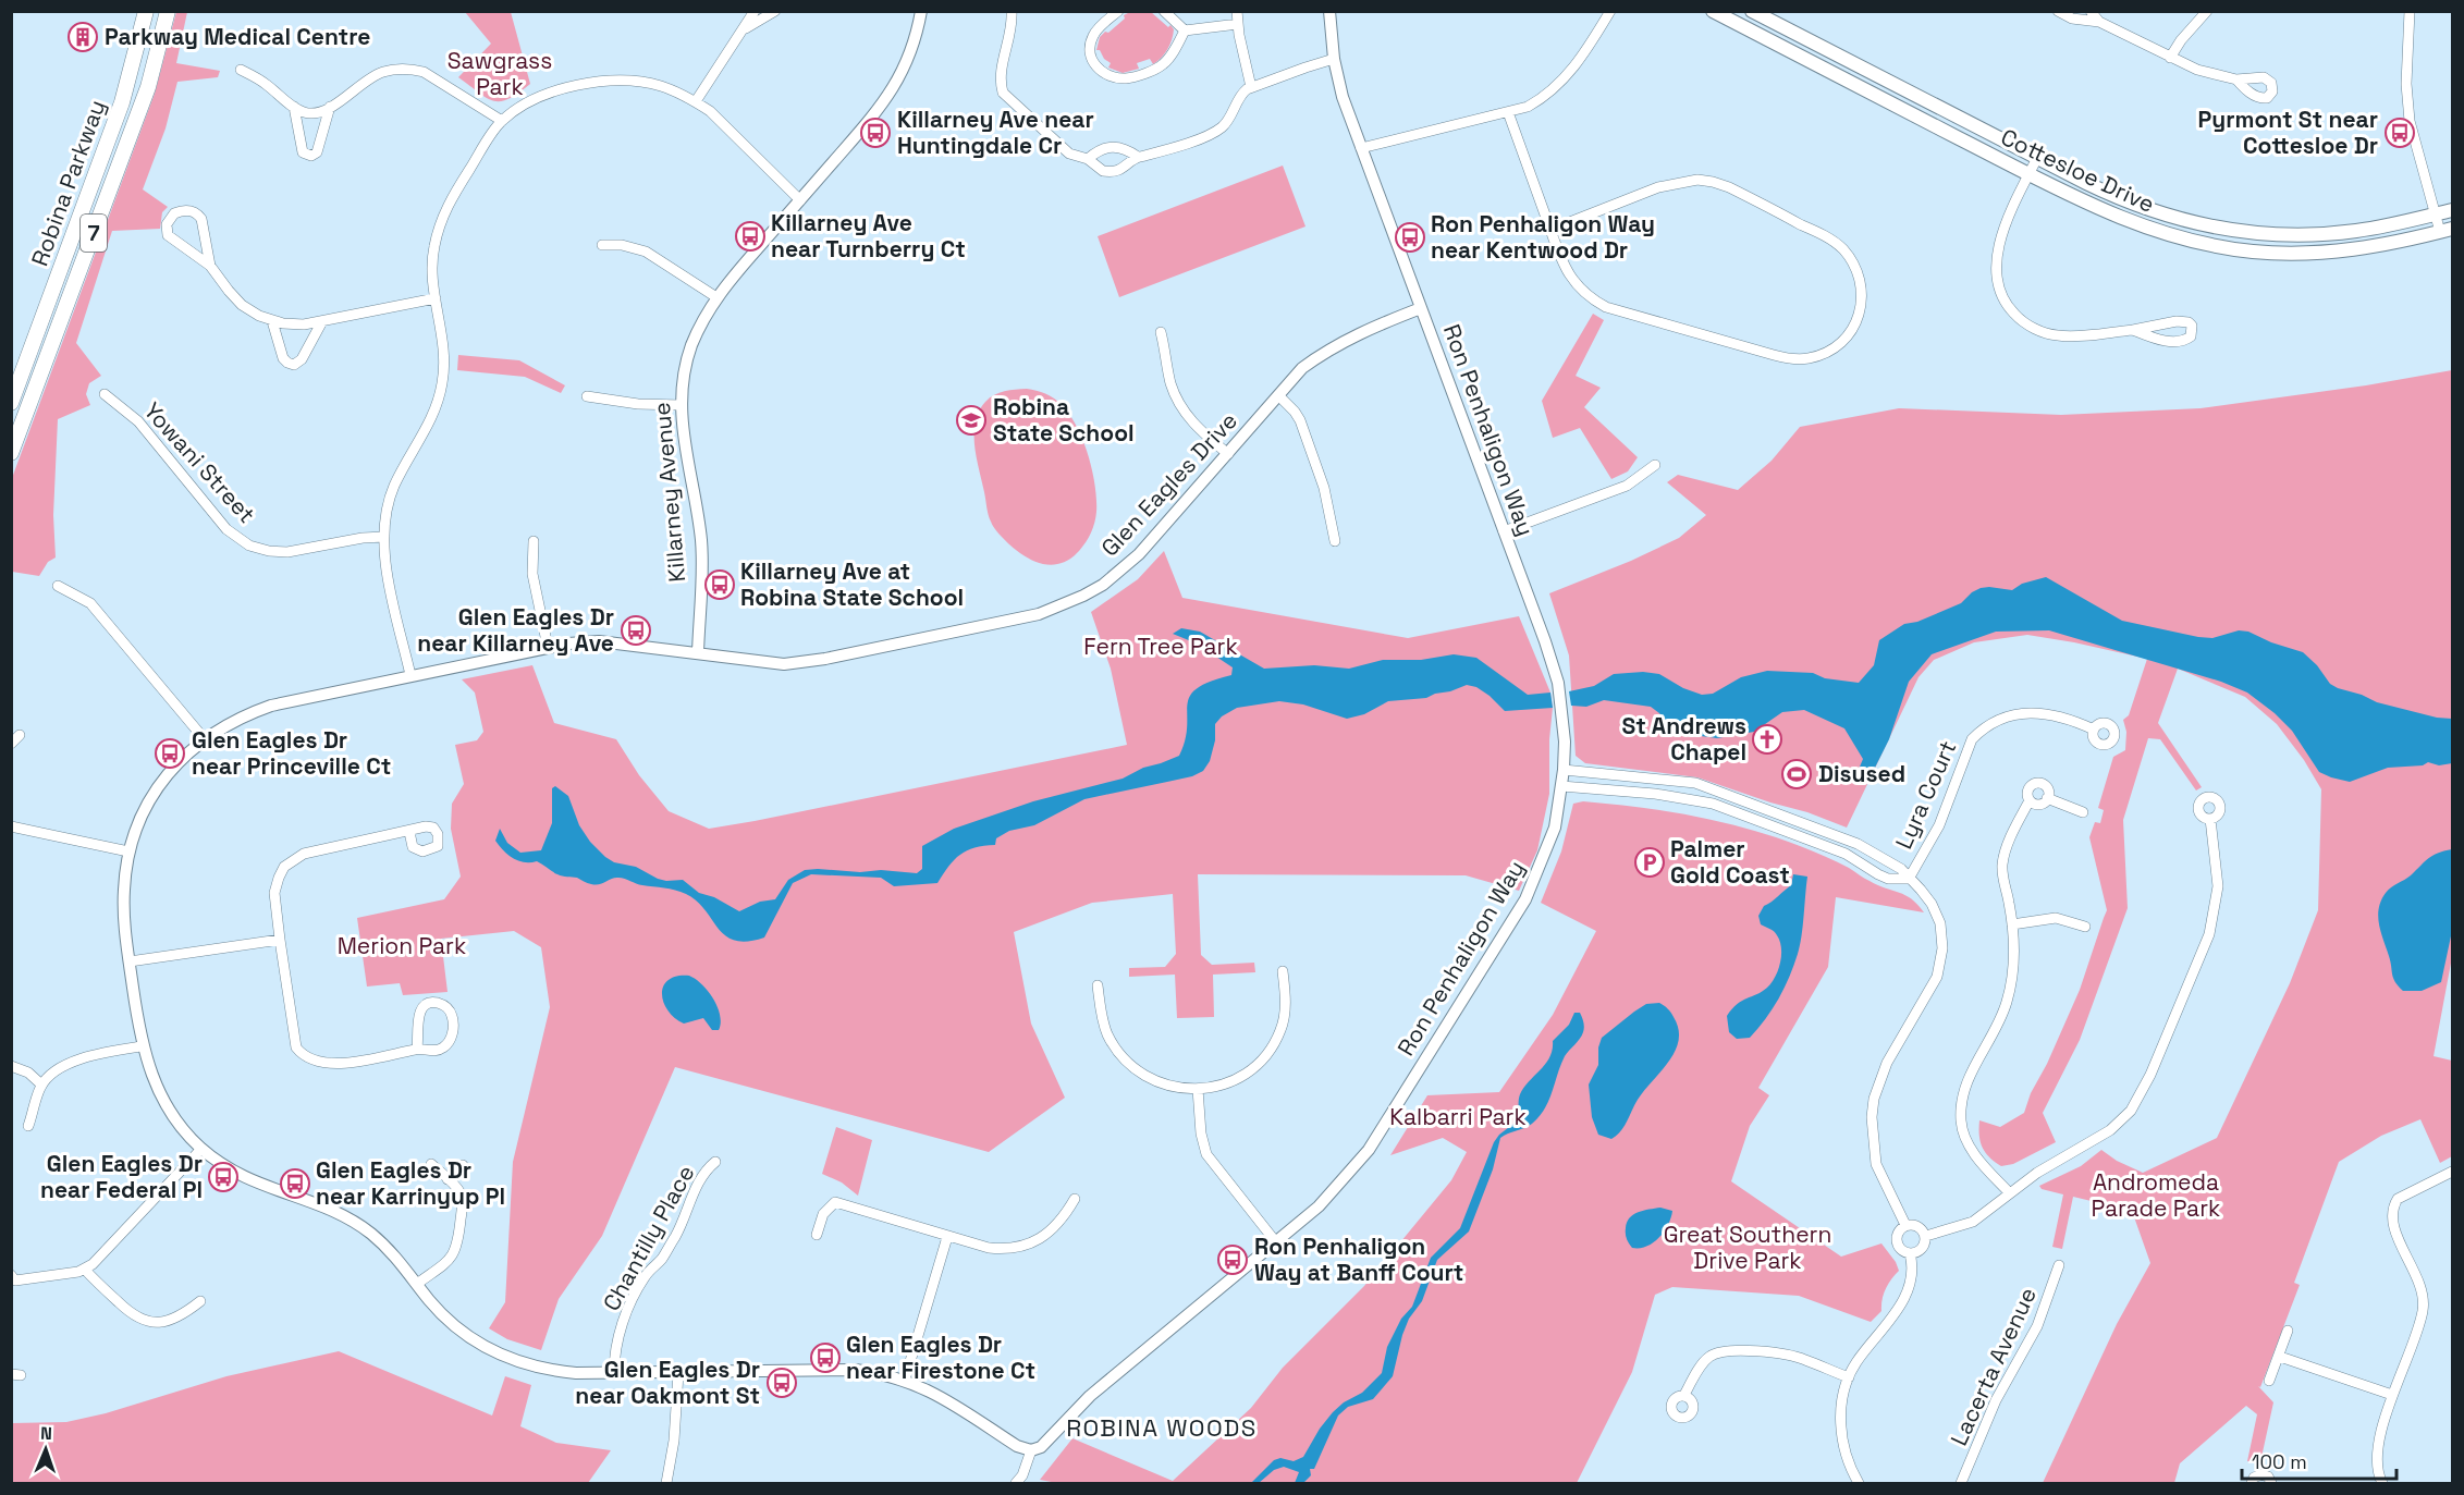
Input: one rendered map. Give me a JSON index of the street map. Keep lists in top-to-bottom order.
{
  "streets": {
    "main road": ["Cottesloe Drive", "Robina Parkway", "7"],
    "street": [
      "Ron Penhaligon Way",
      "Yowani Street",
      "Glen Eagles Drive",
      "Killarney Avenue",
      "Lyra Court",
      "Chantilly Place",
      "Lacerta Avenue"
    ]
  },
  "crossings": [
    ["Ron Penhaligon Way", "Glen Eagles Drive"],
    ["Glen Eagles Drive", "Killarney Avenue"],
    ["Glen Eagles Drive", "Chantilly Place"]
  ],
  "districts": ["ROBINA WOODS"],
  "parks": [
    "Sawgrass Park",
    "Fern Tree Park",
    "Merion Park",
    "Kalbarri Park",
    "Andromeda Parade Park",
    "Great Southern Drive Park"
  ],
  "places": {
    "building": ["Parkway Medical Centre"],
    "bus stop": [
      "Killarney Ave near Huntingdale Cr",
      "Pyrmont St near Cottesloe Dr",
      "Killarney Ave near Turnberry Ct",
      "Ron Penhaligon Way near Kentwood Dr",
      "Killarney Ave at Robina State School",
      "Glen Eagles Dr near Killarney Ave",
      "Glen Eagles Dr near Princeville Ct",
      "Glen Eagles Dr near Federal Pl",
      "Glen Eagles Dr near Karrinyup Pl",
      "Ron Penhaligon Way at Banff Court",
      "Glen Eagles Dr near Firestone Ct",
      "Glen Eagles Dr near Oakmont St"
    ],
    "school or university": ["Robina State School"],
    "church": ["St Andrews Chapel"],
    "sports": ["Disused"],
    "parking": ["Palmer Gold Coast"]
  },
  "scale_bar": "100 m",
  "north": "top"
}
